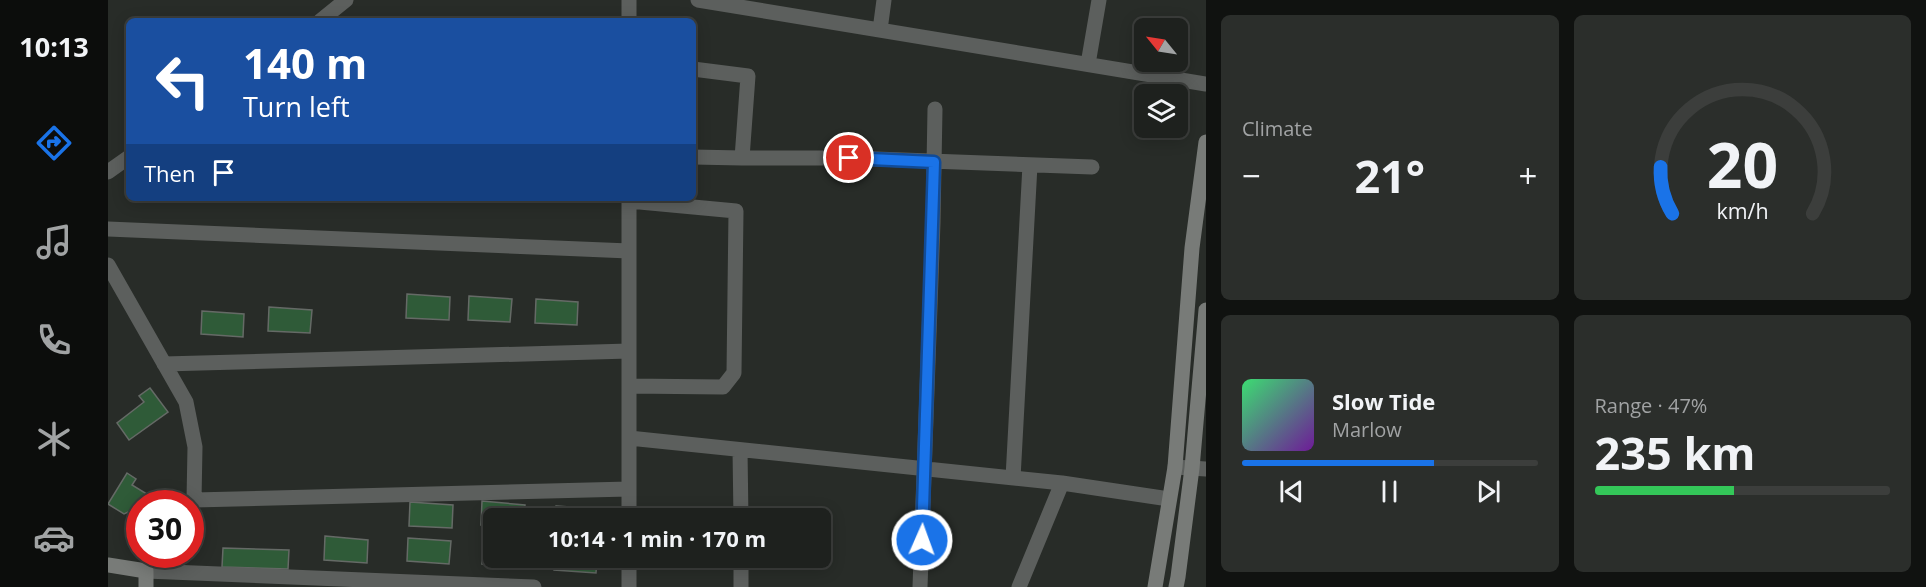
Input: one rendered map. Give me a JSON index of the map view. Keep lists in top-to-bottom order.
{
  "north": "top left",
  "page": {
    "tabs": "10:13",
    "tile": [
      "Climate",
      ["Range · 47%", "235 km"]
    ],
    "turn": ["140 m", "Turn left"],
    "then": "Then",
    "heat": ["−", "21°", "+"],
    "song": ["Slow Tide", "Marlow"],
    "limit": "30",
    "trip": "10:14 · 1 min · 170 m",
    "gauge": ["20", "km/h"]
  }
}
